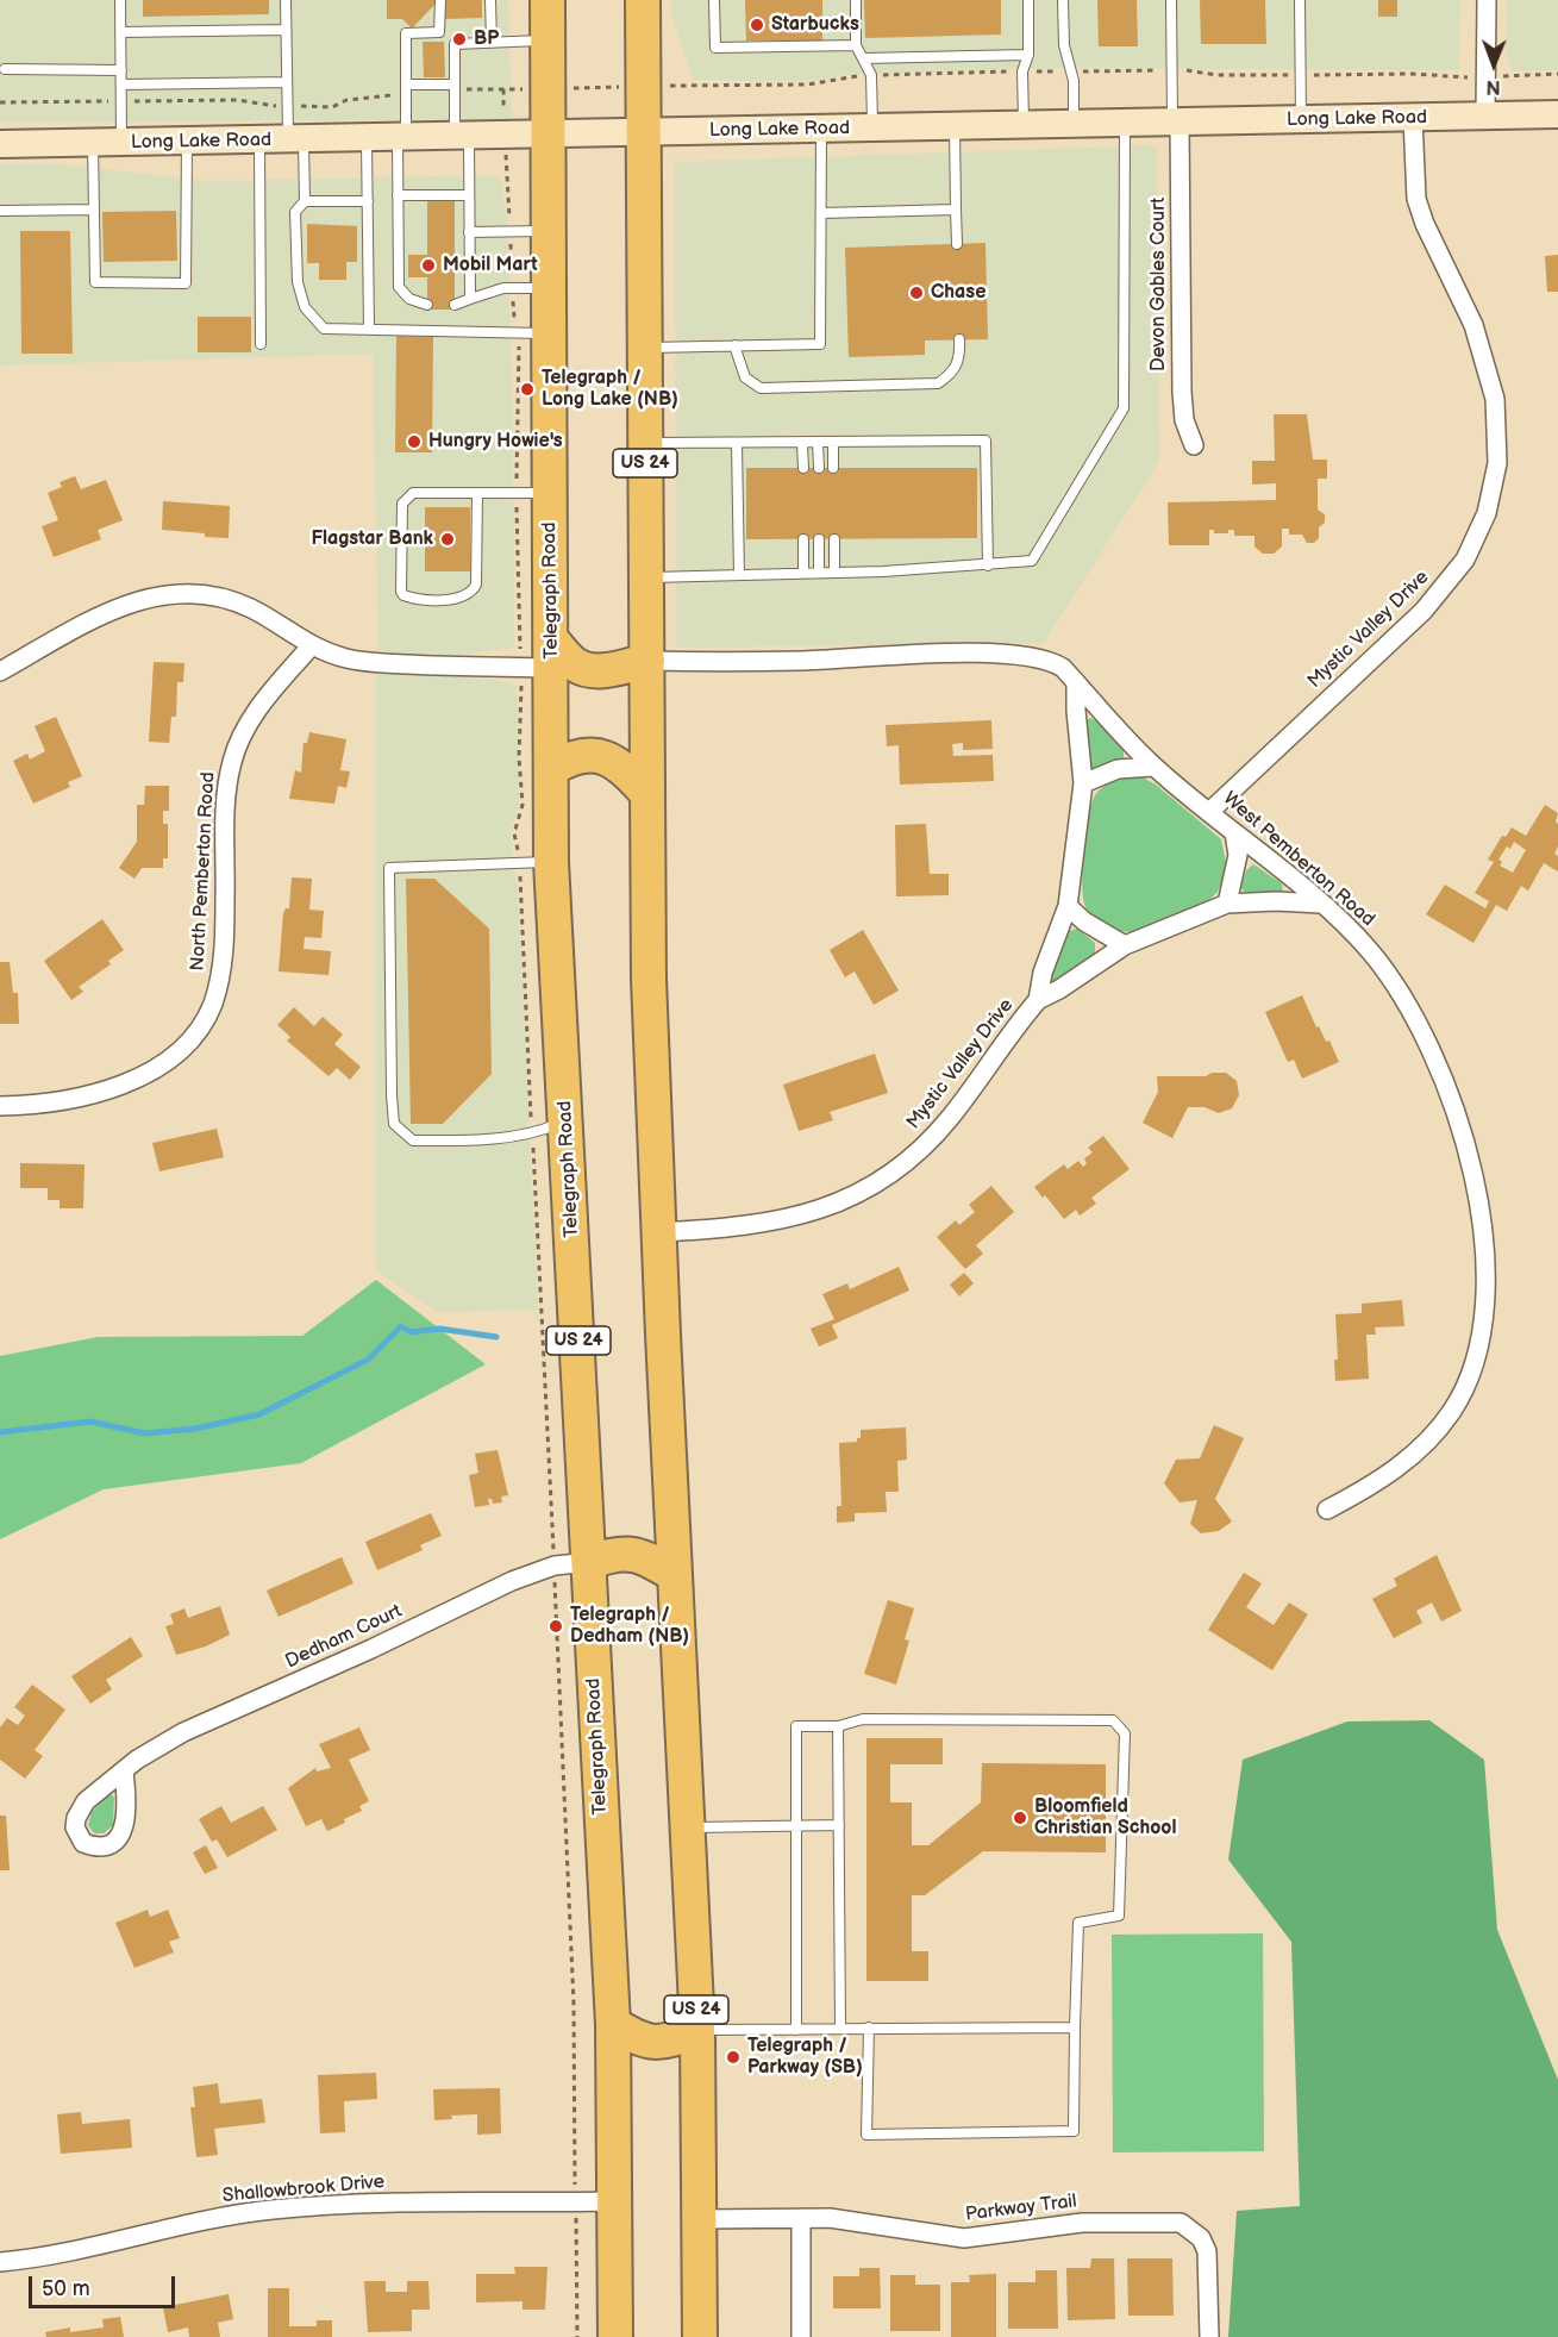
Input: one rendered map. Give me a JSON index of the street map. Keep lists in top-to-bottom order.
{
  "streets": {
    "highway": ["US 24", "Telegraph Road"],
    "main road": ["Long Lake Road"],
    "street": [
      "Devon Gables Court",
      "Mystic Valley Drive",
      "West Pemberton Road",
      "North Pemberton Road",
      "Dedham Court",
      "Shallowbrook Drive",
      "Parkway Trail"
    ]
  },
  "crossings": [
    ["Long Lake Road", "Devon Gables Court"],
    ["Long Lake Road", "US 24"],
    ["Long Lake Road", "Telegraph Road"],
    ["Long Lake Road", "Mystic Valley Drive"],
    ["US 24", "Mystic Valley Drive"],
    ["US 24", "West Pemberton Road"],
    ["US 24", "Parkway Trail"],
    ["Telegraph Road", "Dedham Court"],
    ["Telegraph Road", "Shallowbrook Drive"],
    ["Mystic Valley Drive", "West Pemberton Road"]
  ],
  "places": [
    "Starbucks",
    "BP",
    "Mobil Mart",
    "Chase",
    "Telegraph / Long Lake (NB)",
    "Hungry Howie's",
    "Flagstar Bank",
    "Telegraph / Dedham (NB)",
    "Bloomfield Christian School",
    "Telegraph / Parkway (SB)"
  ],
  "scale_bar": "50 m",
  "north": "bottom"
}
